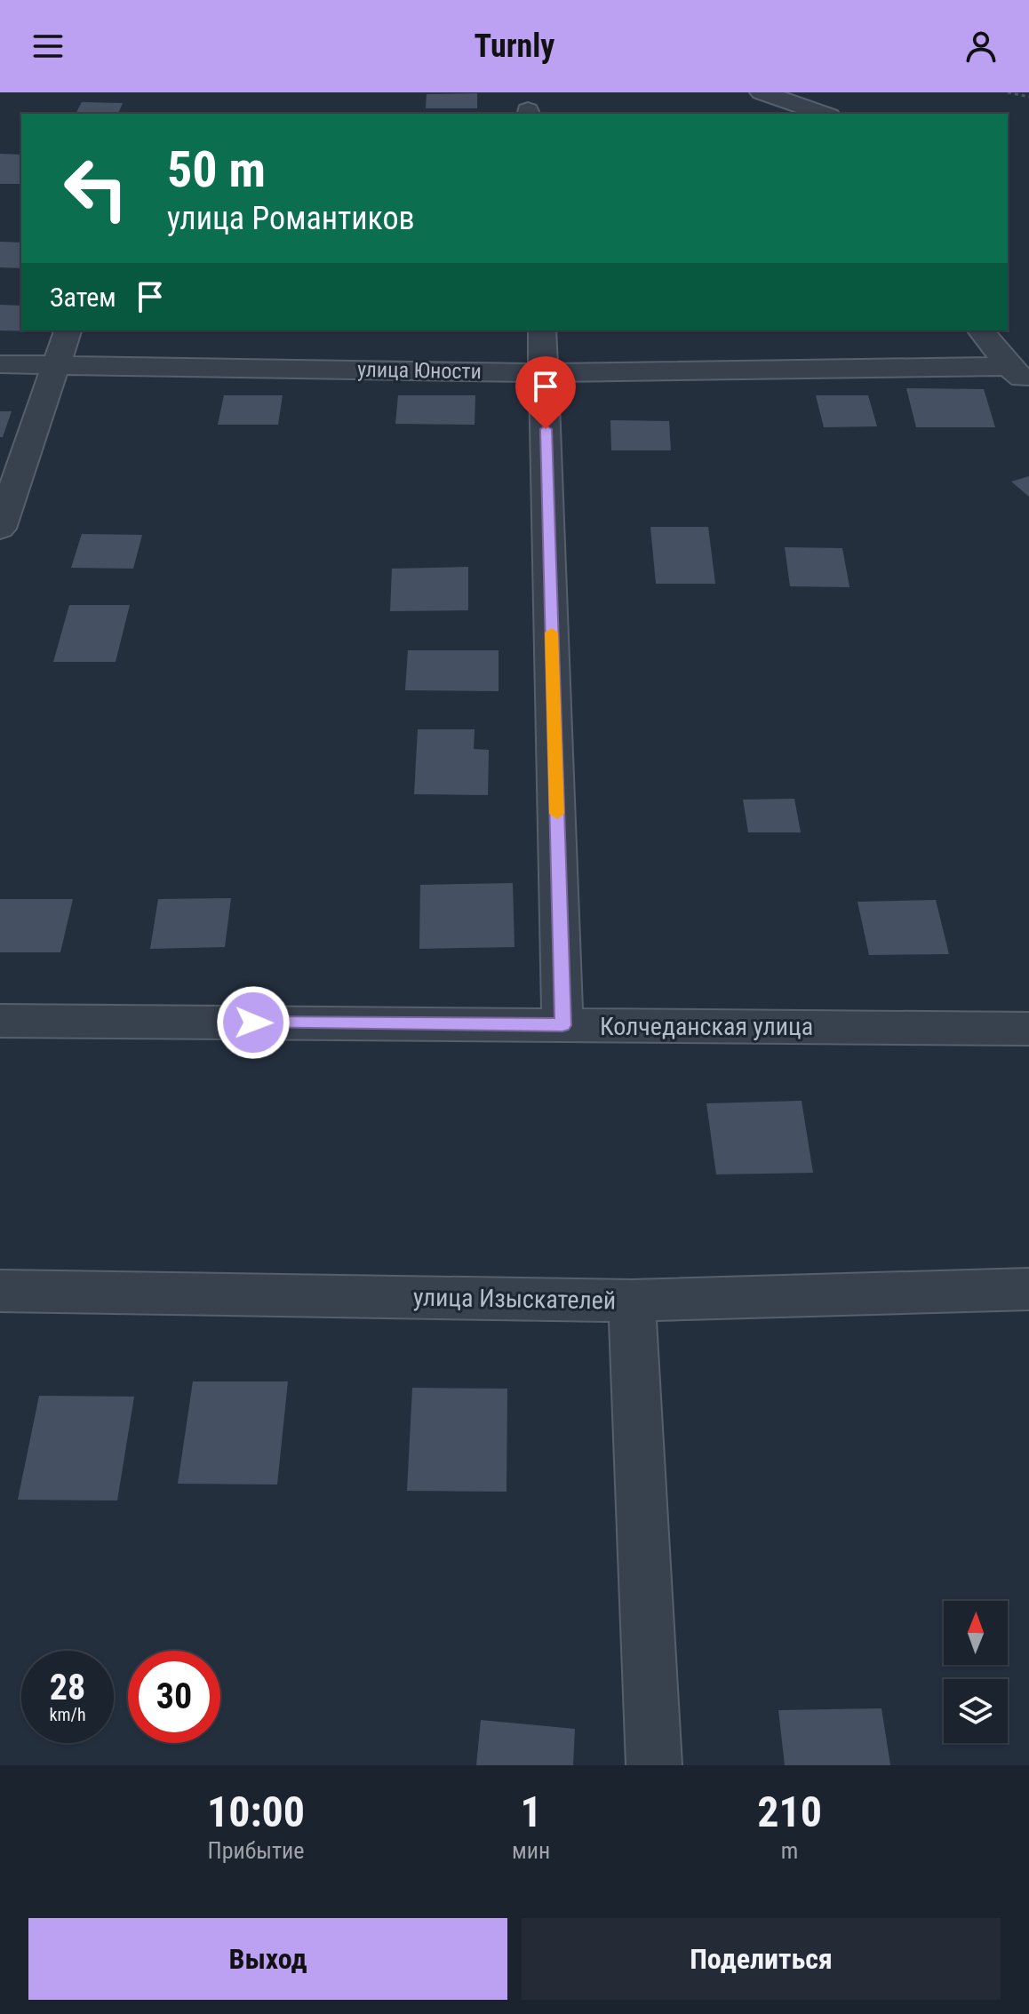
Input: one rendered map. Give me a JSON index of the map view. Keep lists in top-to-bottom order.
{
  "streets": {
    "street": ["улица Юности", "Колчеданская улица", "улица Изыскателей"]
  },
  "north": "top",
  "page": {
    "header": "Turnly",
    "turn": ["50 m", "улица Романтиков"],
    "then": "Затем",
    "speed": "28 km/h",
    "limit": "30",
    "eta": [
      "10:00",
      "Прибытие",
      "1",
      "мин",
      "210",
      "m"
    ],
    "buttons": ["Выход", "Поделиться"]
  }
}
